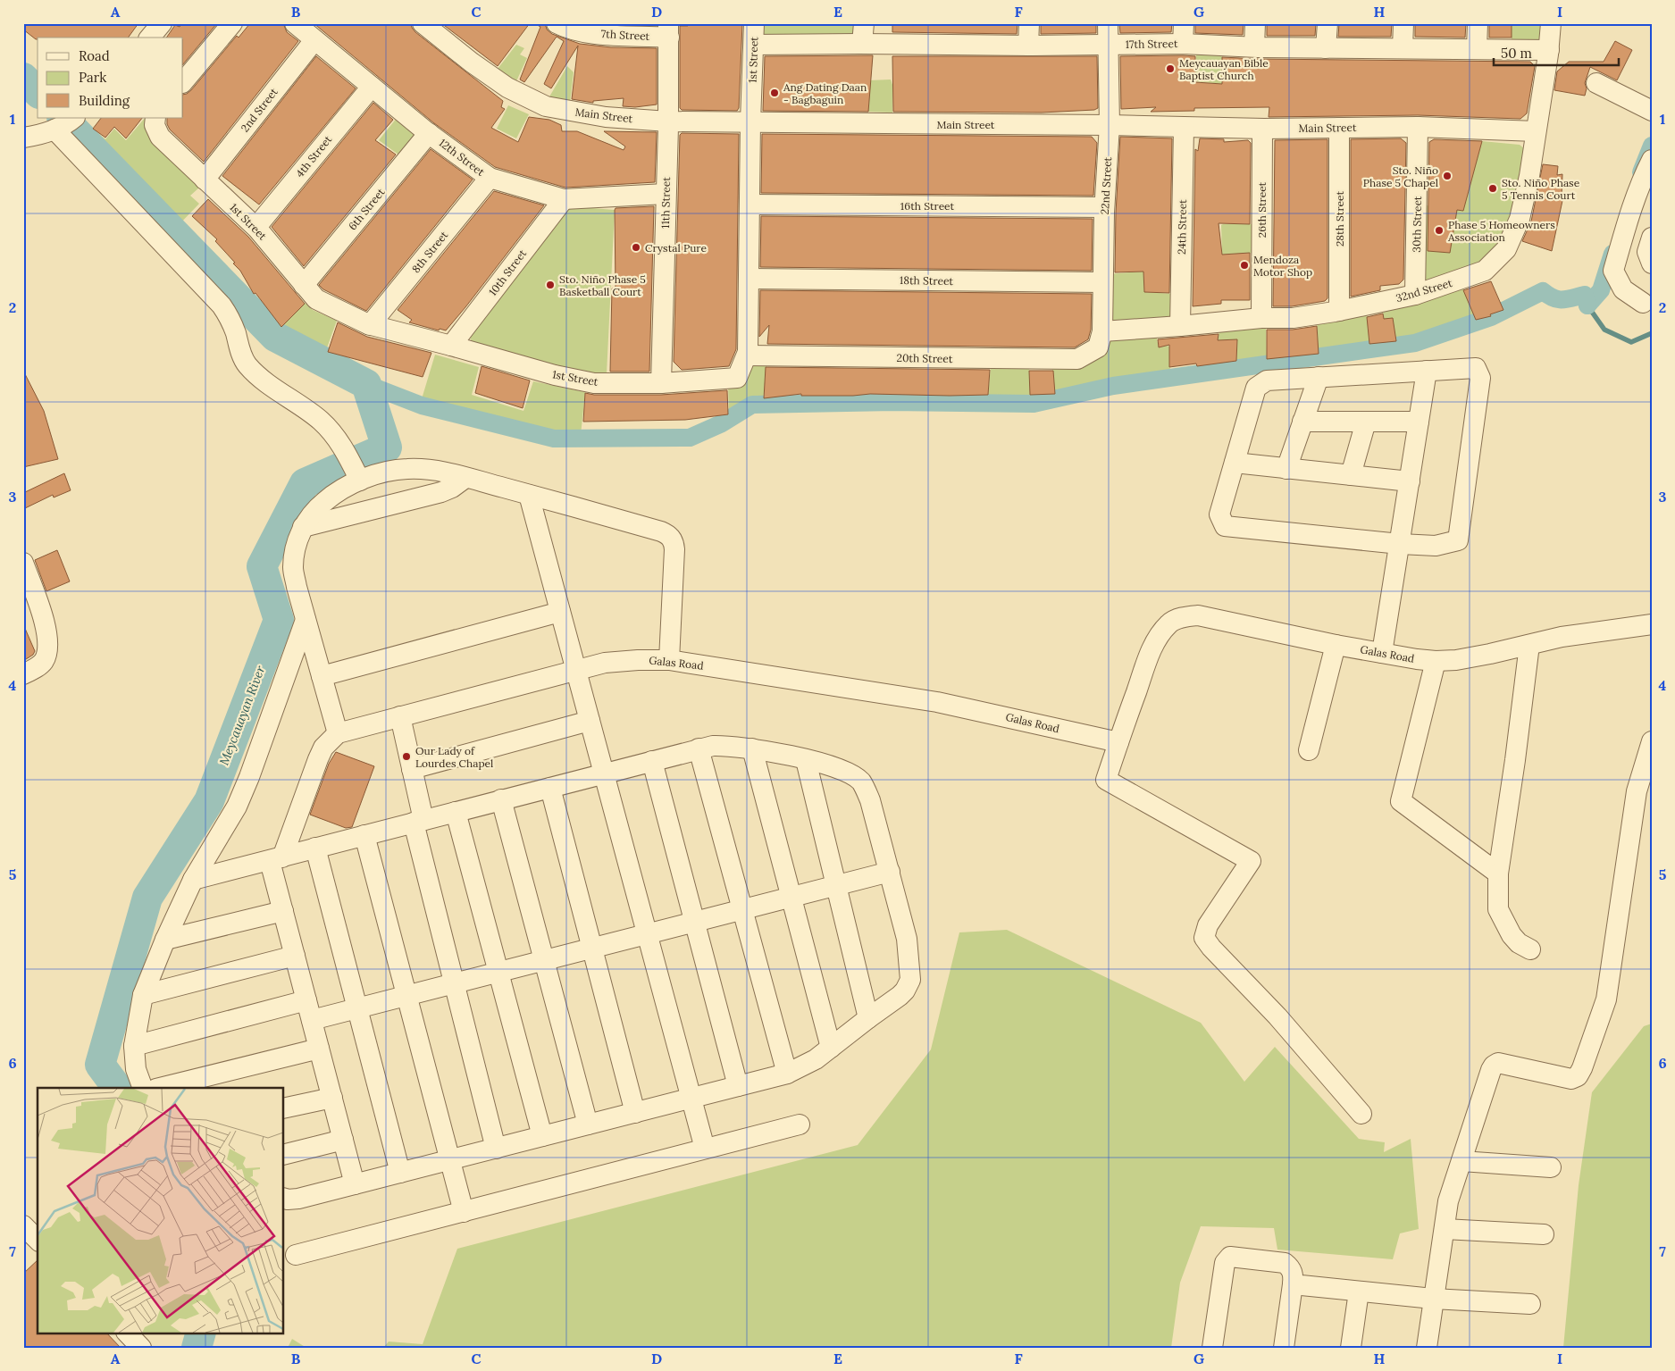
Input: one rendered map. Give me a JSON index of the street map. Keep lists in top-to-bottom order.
{
  "streets": {
    "street": [
      "7th Street",
      "17th Street",
      "1st Street",
      "2nd Street",
      "Main Street",
      "4th Street",
      "12th Street",
      "22nd Street",
      "11th Street",
      "16th Street",
      "6th Street",
      "26th Street",
      "28th Street",
      "30th Street",
      "24th Street",
      "8th Street",
      "10th Street",
      "18th Street",
      "32nd Street",
      "20th Street",
      "Galas Road"
    ]
  },
  "crossings": [
    ["7th Street", "11th Street"],
    ["17th Street", "1st Street"],
    ["17th Street", "22nd Street"],
    ["17th Street", "32nd Street"],
    ["1st Street", "2nd Street"],
    ["1st Street", "Main Street"],
    ["1st Street", "4th Street"],
    ["1st Street", "11th Street"],
    ["1st Street", "16th Street"],
    ["1st Street", "6th Street"],
    ["1st Street", "8th Street"],
    ["1st Street", "10th Street"],
    ["1st Street", "18th Street"],
    ["1st Street", "20th Street"],
    ["2nd Street", "12th Street"],
    ["Main Street", "22nd Street"],
    ["Main Street", "11th Street"],
    ["Main Street", "26th Street"],
    ["Main Street", "28th Street"],
    ["Main Street", "30th Street"],
    ["Main Street", "24th Street"],
    ["Main Street", "32nd Street"],
    ["4th Street", "12th Street"],
    ["12th Street", "11th Street"],
    ["12th Street", "6th Street"],
    ["12th Street", "8th Street"],
    ["12th Street", "10th Street"],
    ["22nd Street", "16th Street"],
    ["22nd Street", "18th Street"],
    ["22nd Street", "32nd Street"],
    ["22nd Street", "20th Street"],
    ["26th Street", "32nd Street"],
    ["28th Street", "32nd Street"],
    ["30th Street", "32nd Street"],
    ["24th Street", "32nd Street"],
    ["32nd Street", "20th Street"]
  ],
  "water": ["Meycauayan River"],
  "places": [
    "Meycauayan Bible Baptist Church",
    "Ang Dating Daan - Bagbaguin",
    "Sto. Niño Phase 5 Chapel",
    "Sto. Niño Phase 5 Tennis Court",
    "Phase 5 Homeowners Association",
    "Crystal Pure",
    "Mendoza Motor Shop",
    "Sto. Niño Phase 5 Basketball Court",
    "Our Lady of Lourdes Chapel"
  ],
  "legend": ["Road", "Park", "Building"],
  "scale_bar": "50 m",
  "grid": {
    "columns": [
      "A",
      "B",
      "C",
      "D",
      "E",
      "F",
      "G",
      "H",
      "I"
    ],
    "rows": [
      "1",
      "2",
      "3",
      "4",
      "5",
      "6",
      "7"
    ]
  }
}
